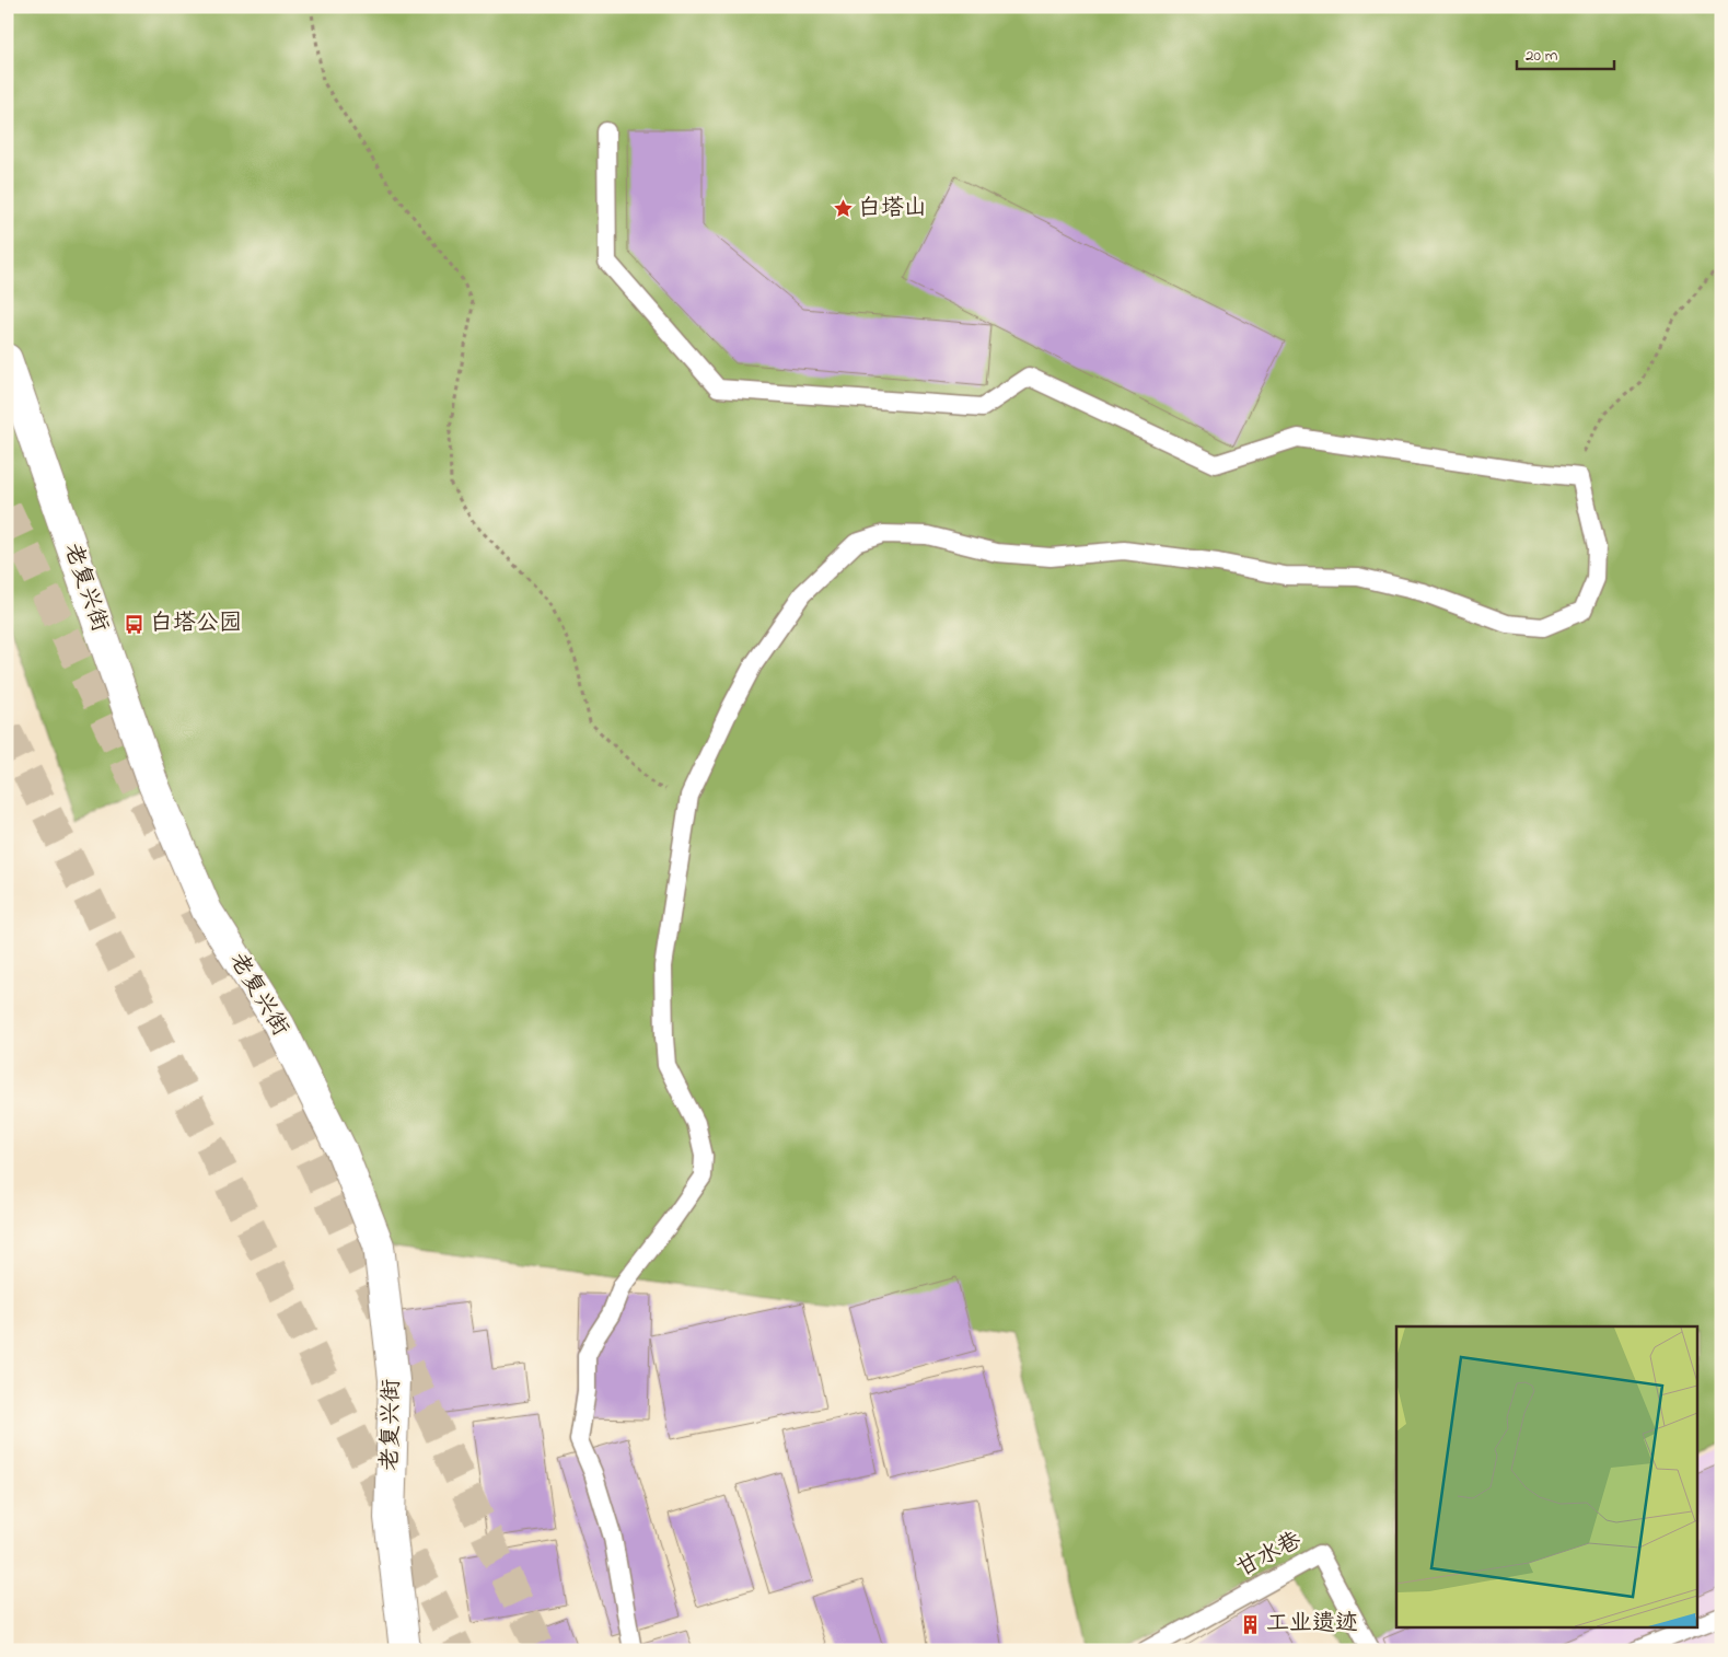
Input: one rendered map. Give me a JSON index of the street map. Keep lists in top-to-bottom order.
{
  "streets": {
    "street": ["老复兴街"],
    "lane": ["甘水巷"]
  },
  "places": {
    "place": ["白塔山"],
    "bus stop": ["白塔公园"],
    "building": ["工业遗迹"]
  },
  "scale_bar": "20 m"
}
